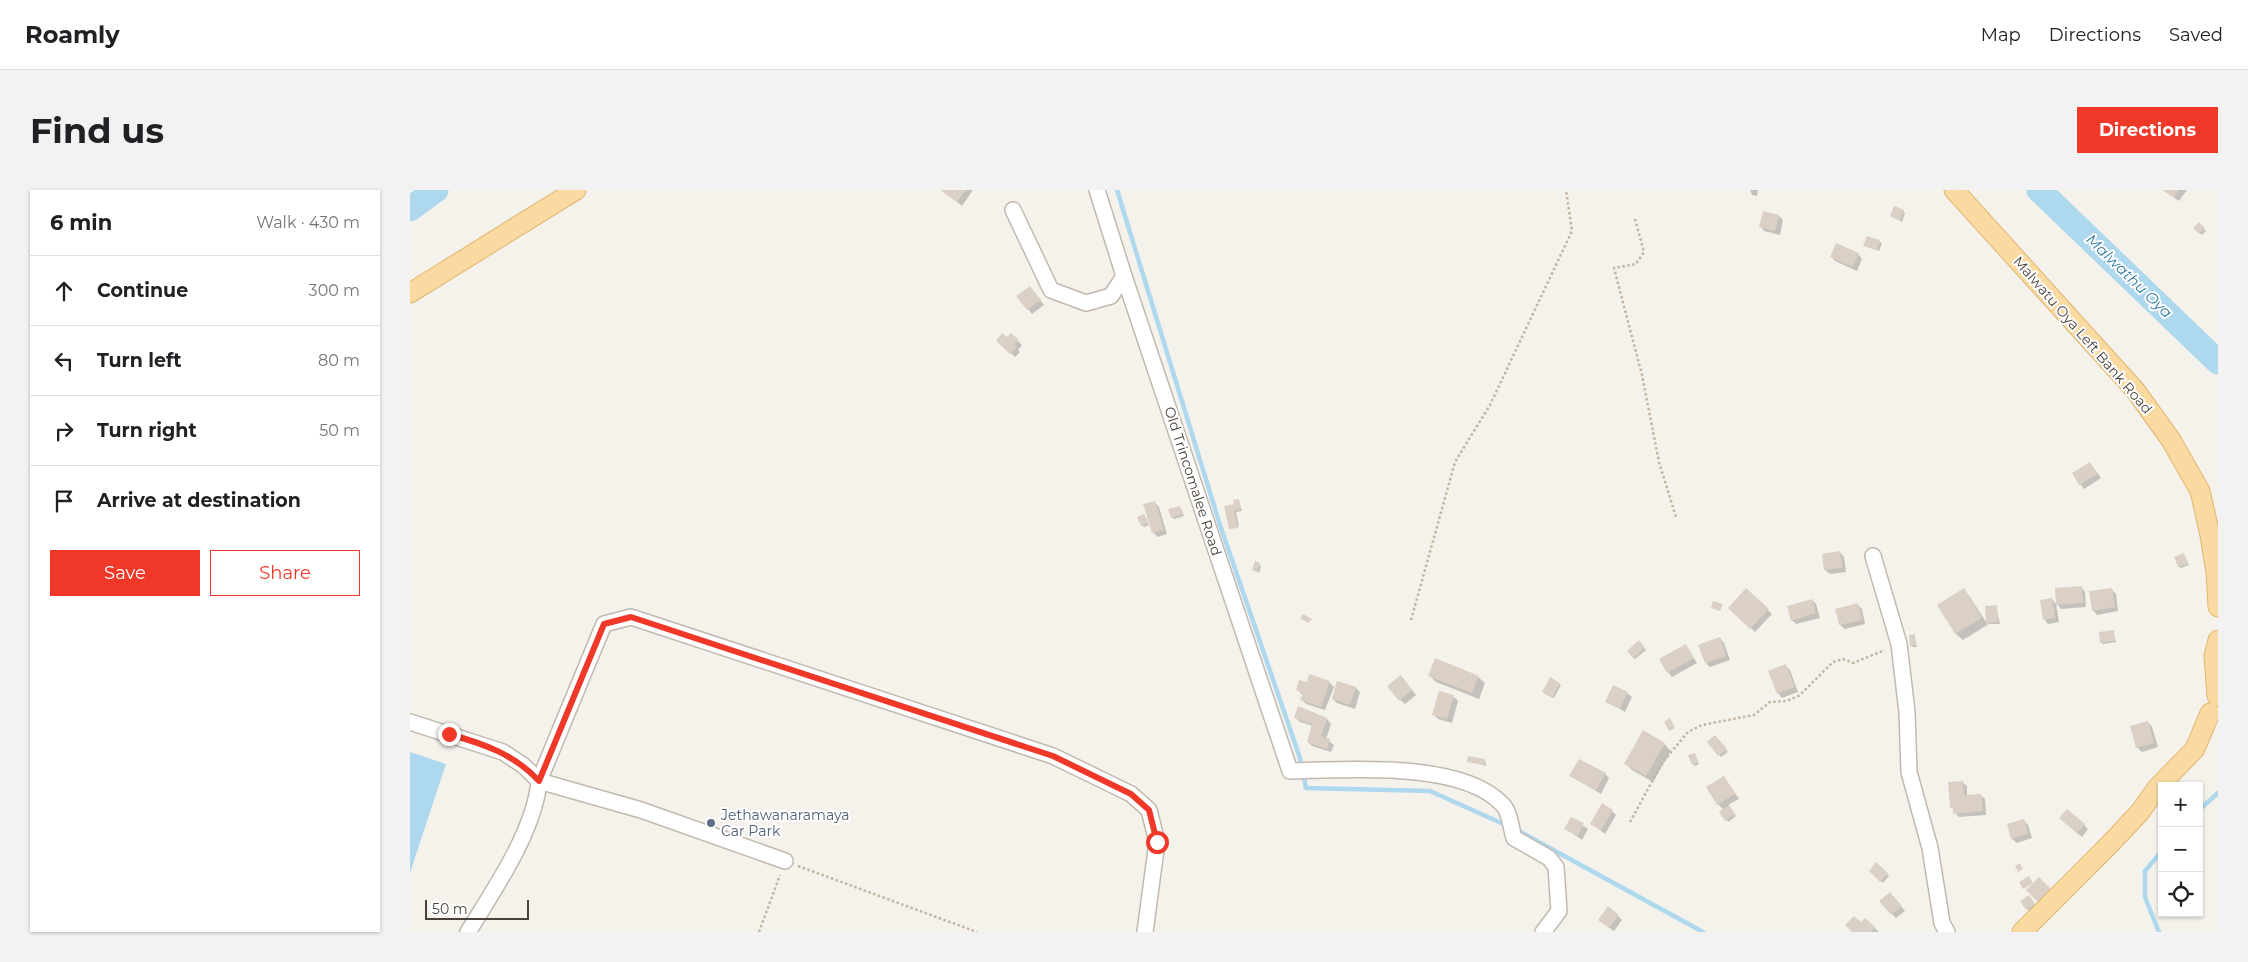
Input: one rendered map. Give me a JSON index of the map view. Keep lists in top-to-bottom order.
{
  "streets": {
    "main road": ["Malwatu Oya Left Bank Road"],
    "street": ["Old Trincomalee Road"]
  },
  "water": ["Malwathu Oya"],
  "places": ["Jethawanaramaya Car Park"],
  "scale_bar": "50 m",
  "page": {
    "header": "Roamly",
    "nav": ["Map", "Directions", "Saved"],
    "buttons": [
      "Directions",
      ["Save", "Share"]
    ],
    "title": "Find us",
    "heading": ["6 min", "Walk · 430 m"],
    "list": [
      ["Continue", "300 m"],
      ["Turn left", "80 m"],
      ["Turn right", "50 m"],
      "Arrive at destination"
    ],
    "map_buttons": ["+", "−"],
    "scale": "50 m"
  }
}
